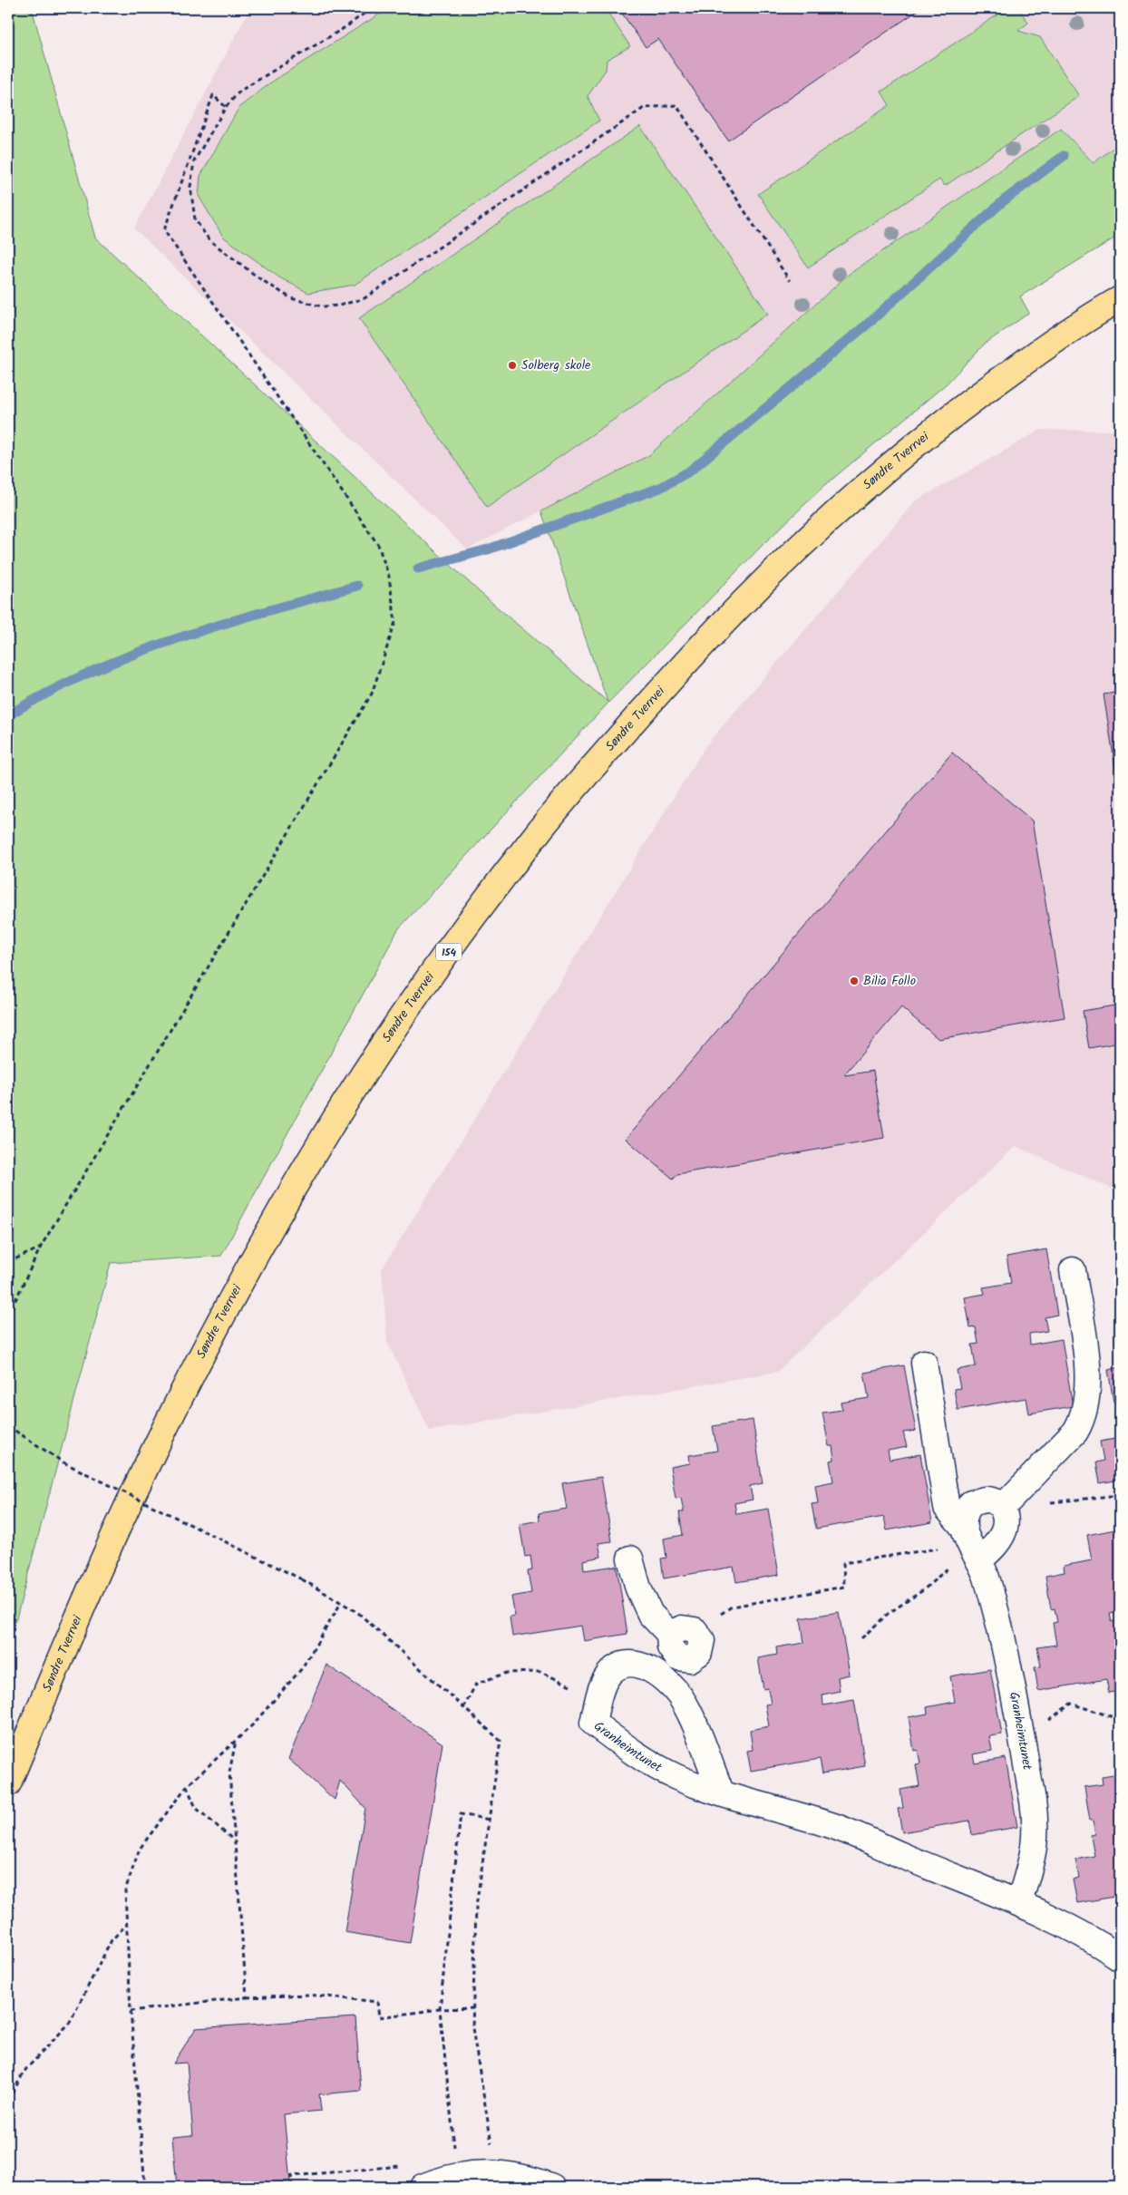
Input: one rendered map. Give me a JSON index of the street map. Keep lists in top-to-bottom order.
{
  "streets": {
    "main road": ["Søndre Tverrvei", "154"],
    "street": ["Granheimtunet"]
  },
  "places": ["Solberg skole", "Bilia Follo"]
}
